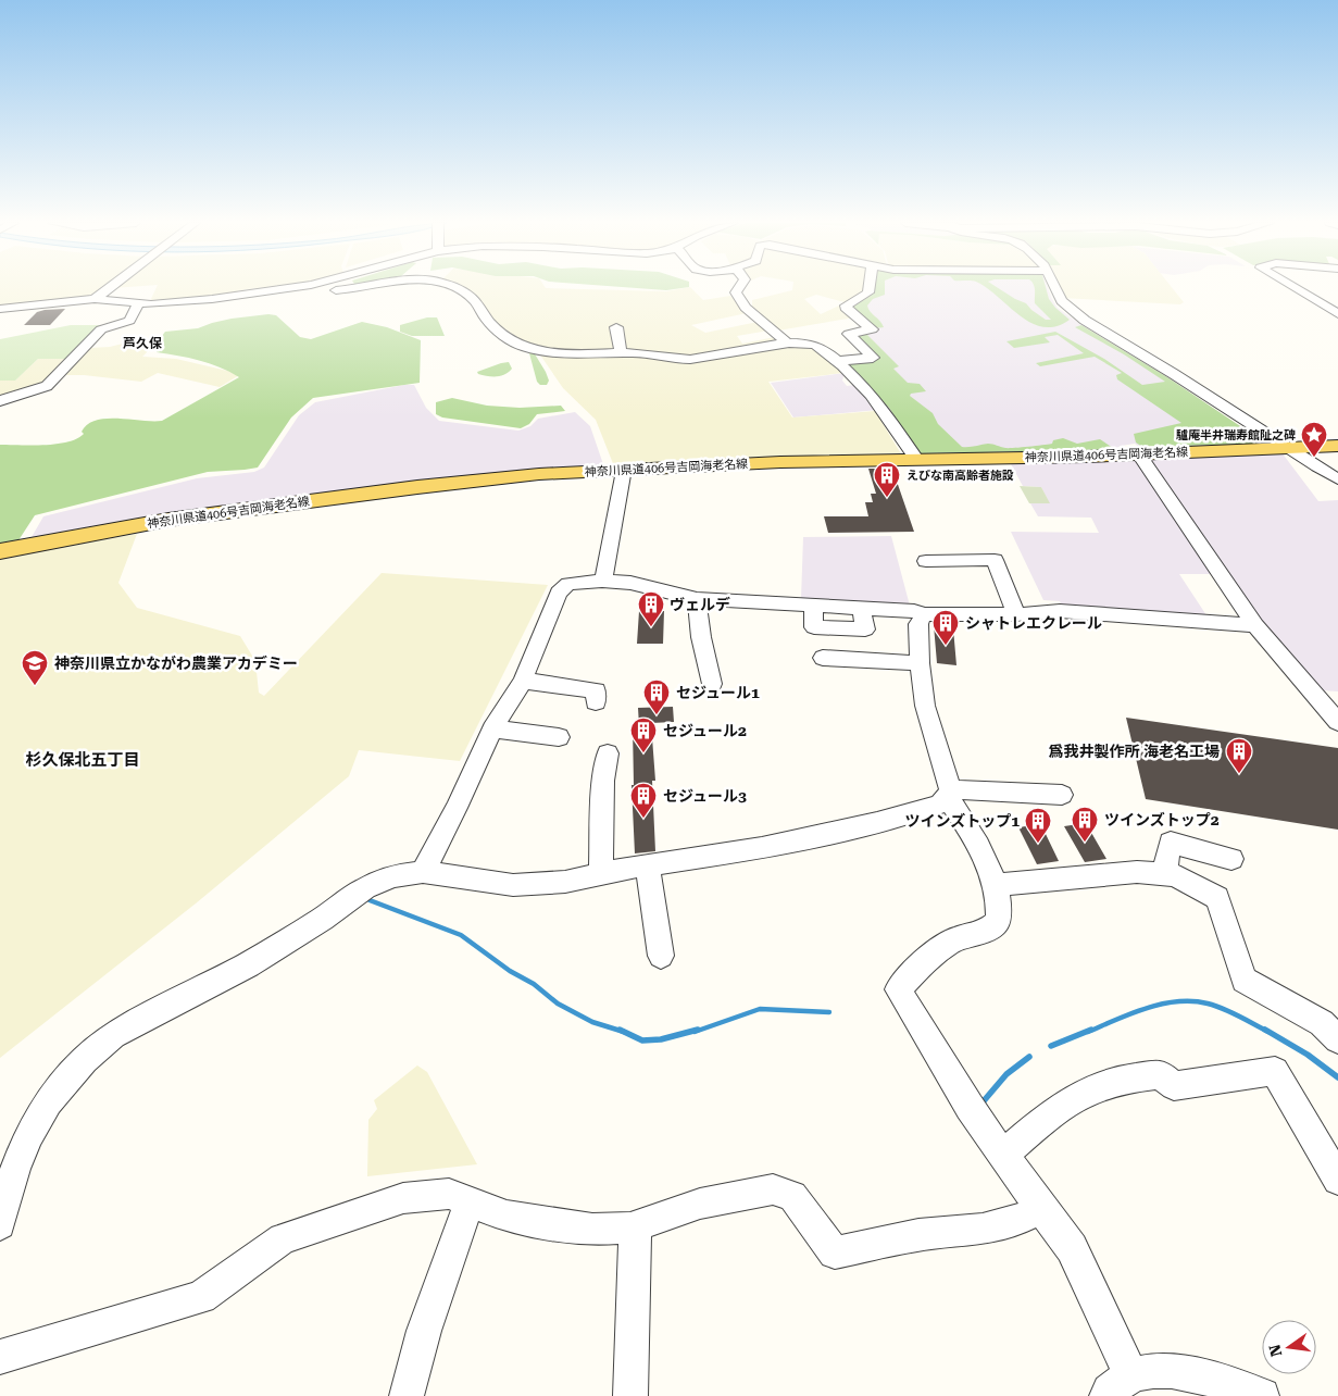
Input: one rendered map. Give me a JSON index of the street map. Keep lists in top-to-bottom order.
{
  "streets": {
    "main road": ["神奈川県道406号吉岡海老名線"]
  },
  "districts": ["芦久保", "杉久保北五丁目"],
  "places": {
    "place": ["驢庵半井瑞寿館阯之碑"],
    "building": [
      "えびな南高齢者施設",
      "ヴェルデ",
      "シャトレエクレール",
      "セジュール1",
      "セジュール2",
      "爲我井製作所 海老名工場",
      "セジュール3",
      "ツインズトップ2",
      "ツインズトップ1"
    ],
    "school or university": ["神奈川県立かながわ農業アカデミー"]
  },
  "north": "left"
}
